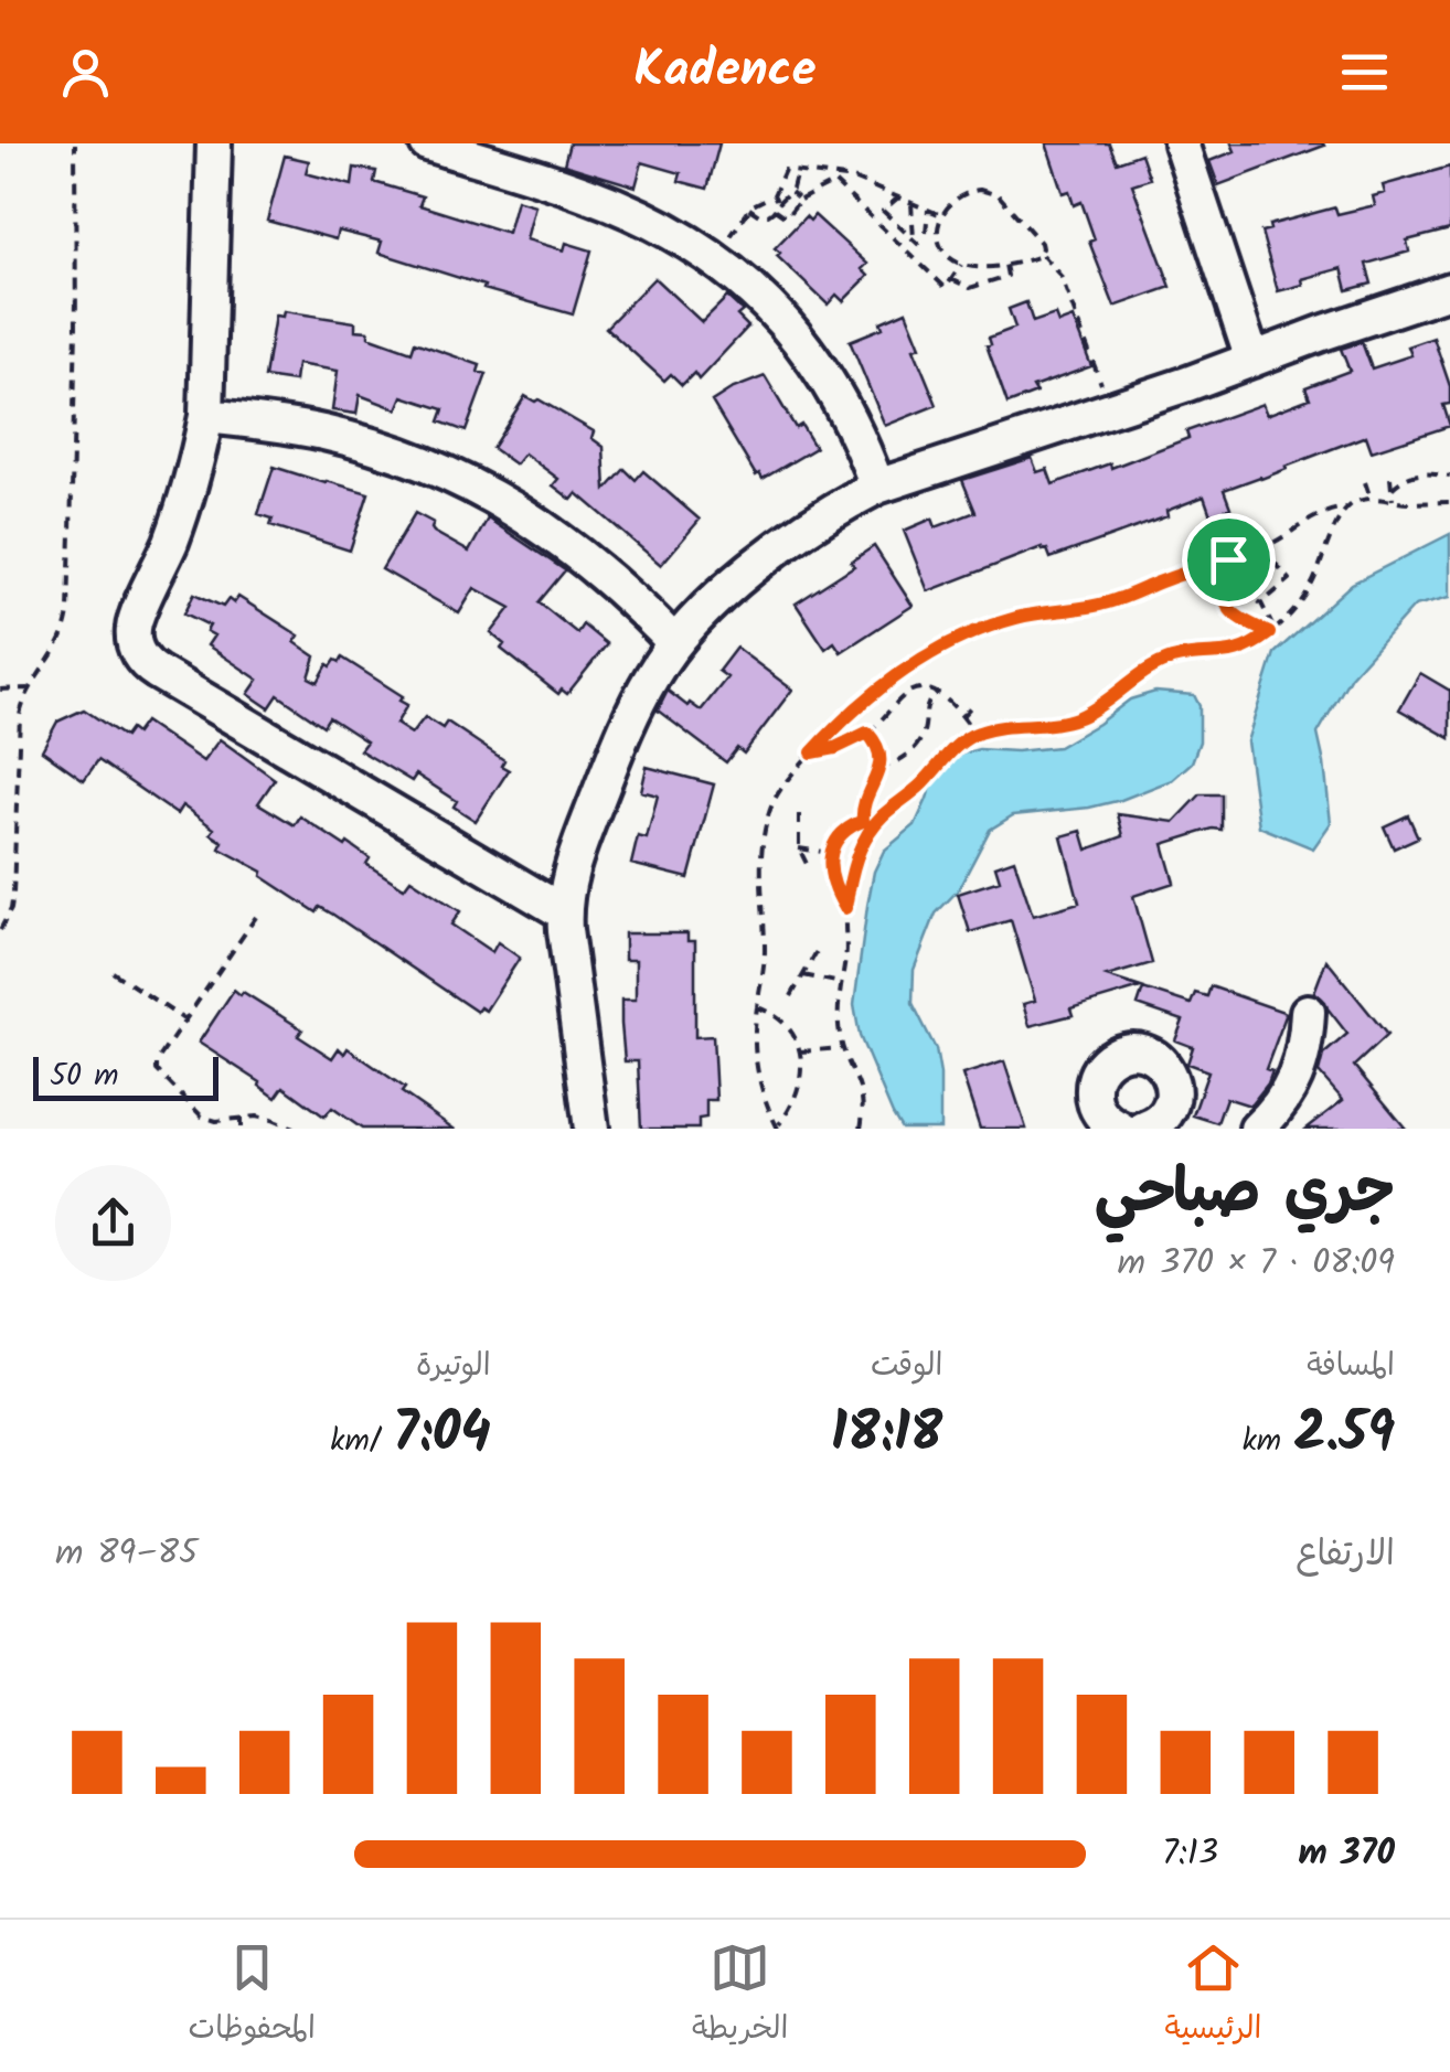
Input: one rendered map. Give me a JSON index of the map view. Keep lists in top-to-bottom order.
{
  "scale_bar": "50 m",
  "page": {
    "header": "Kadence",
    "scale": "50 m",
    "heading": ["جري صباحي", "08:09 · 7 × 370 m"],
    "stats": [
      ["المسافة", "2.59 km"],
      ["الوقت", "18:18"],
      ["الوتيرة", "7:04 /km"]
    ],
    "chart": ["الارتفاع", "85–89 m"],
    "list": [
      {
        "name": "370 m",
        "note": "7:13"
      }
    ],
    "tabs": ["الرئيسية", "الخريطة", "المحفوظات"]
  }
}
